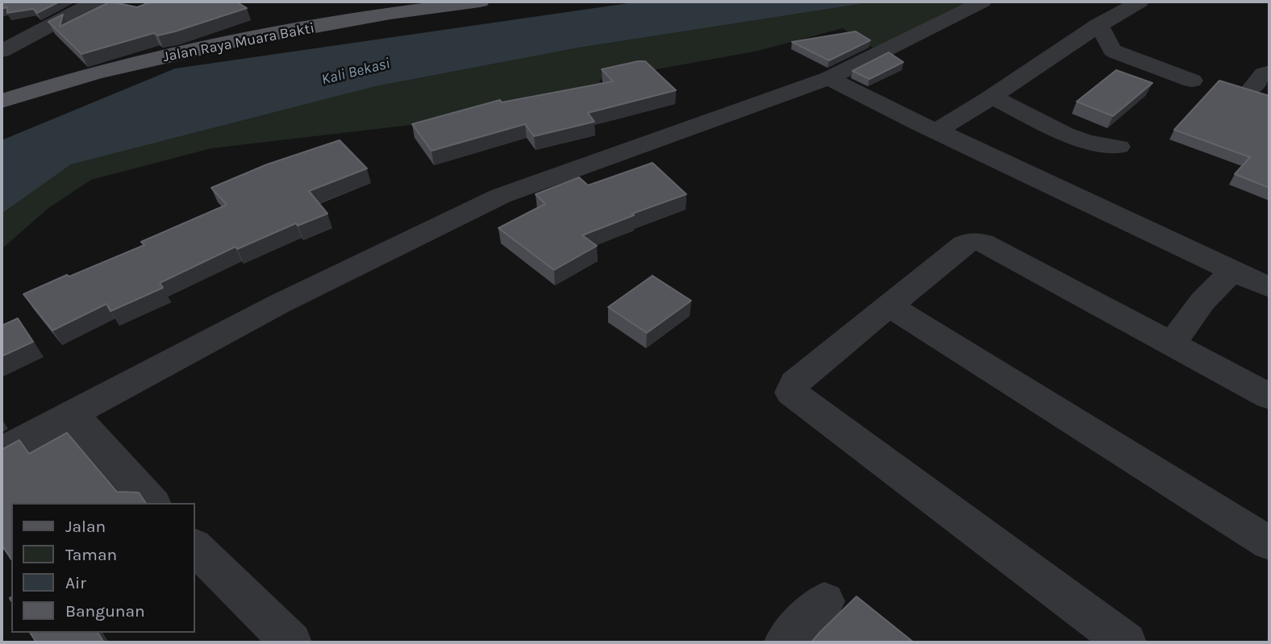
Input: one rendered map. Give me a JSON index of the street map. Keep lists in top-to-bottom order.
{
  "streets": {
    "main road": ["Jalan Raya Muara Bakti"]
  },
  "water": ["Kali Bekasi"],
  "legend": [
    "Jalan",
    "Taman",
    "Air",
    "Bangunan"
  ]
}
